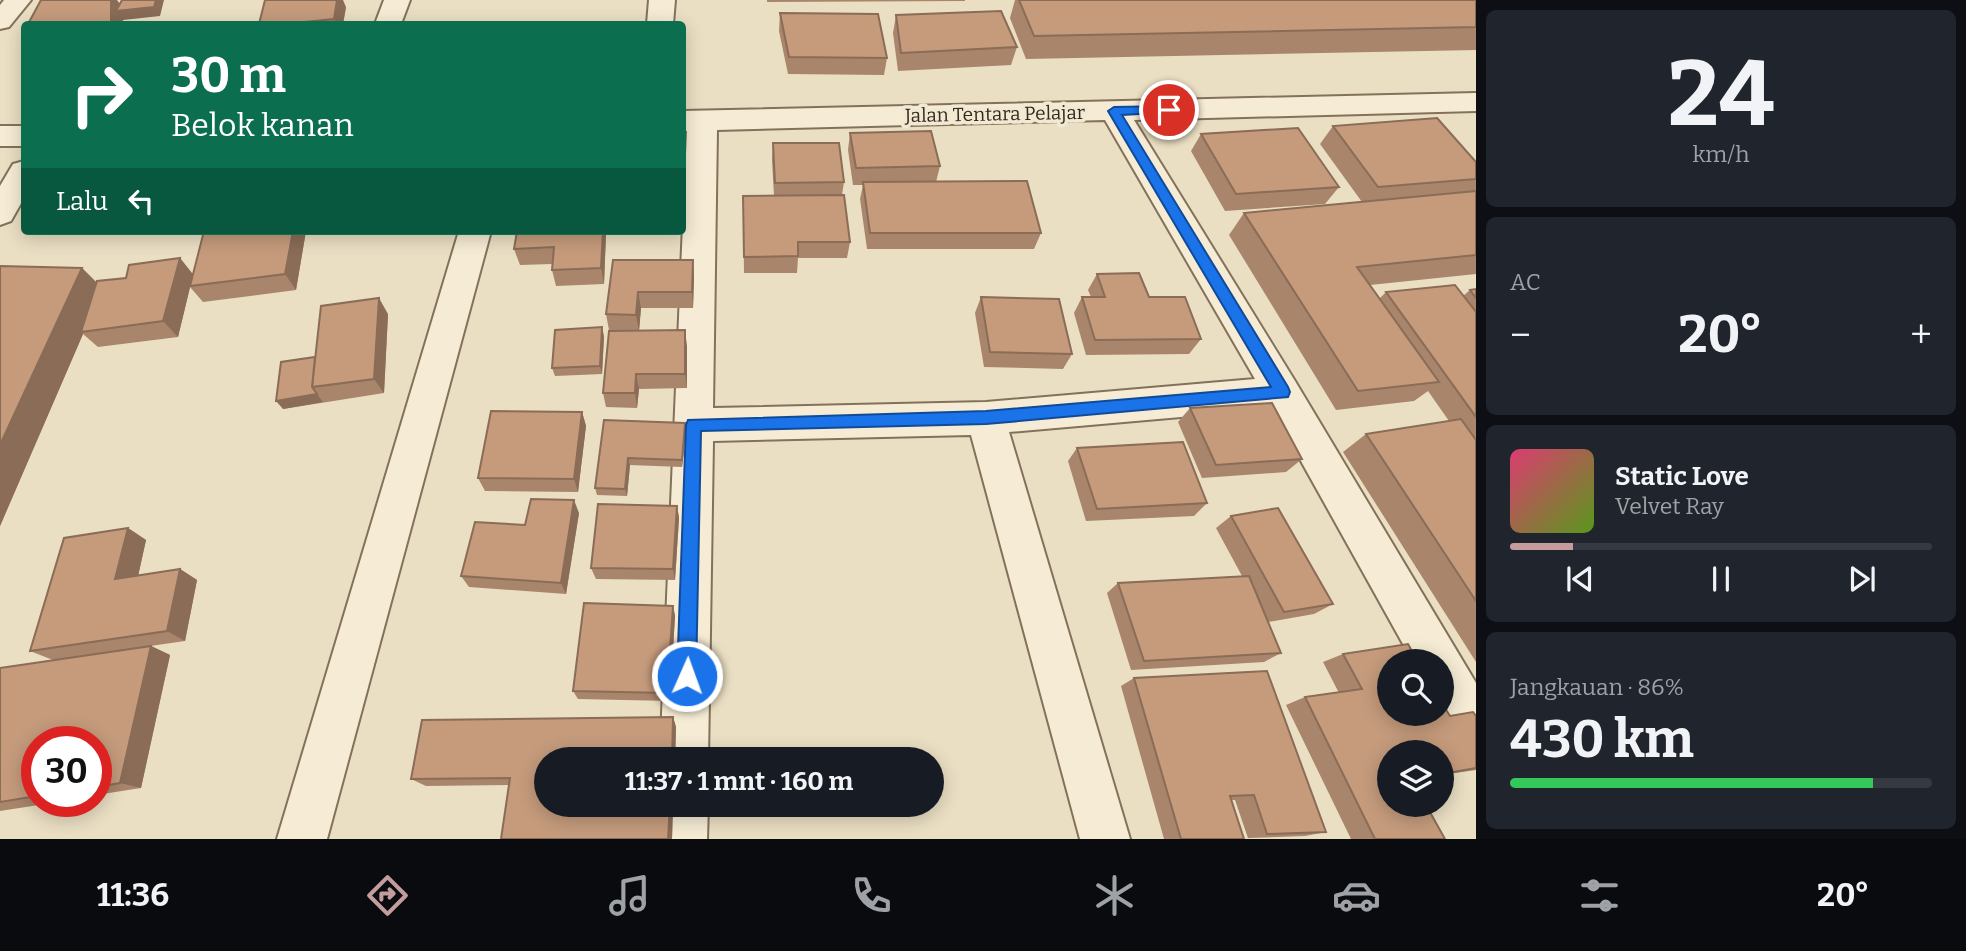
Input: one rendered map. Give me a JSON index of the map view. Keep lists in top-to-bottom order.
{
  "streets": {
    "street": ["Jalan Tentara Pelajar"]
  },
  "page": {
    "tile": [
      ["24", "km/h"],
      "AC",
      ["Jangkauan · 86%", "430 km"]
    ],
    "turn": ["30 m", "Belok kanan"],
    "then": "Lalu",
    "heat": ["−", "20°", "+"],
    "song": ["Static Love", "Velvet Ray"],
    "limit": "30",
    "trip": "11:37 · 1 mnt · 160 m",
    "tabs": ["11:36", "20°"]
  }
}
